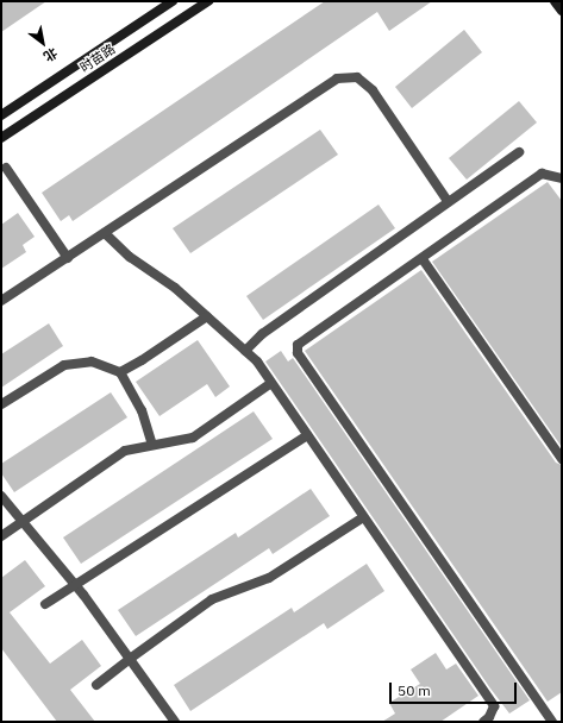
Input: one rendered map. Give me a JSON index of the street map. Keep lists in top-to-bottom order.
{
  "streets": {
    "street": ["时苗路"]
  },
  "scale_bar": "50 m",
  "north": "bottom right"
}
